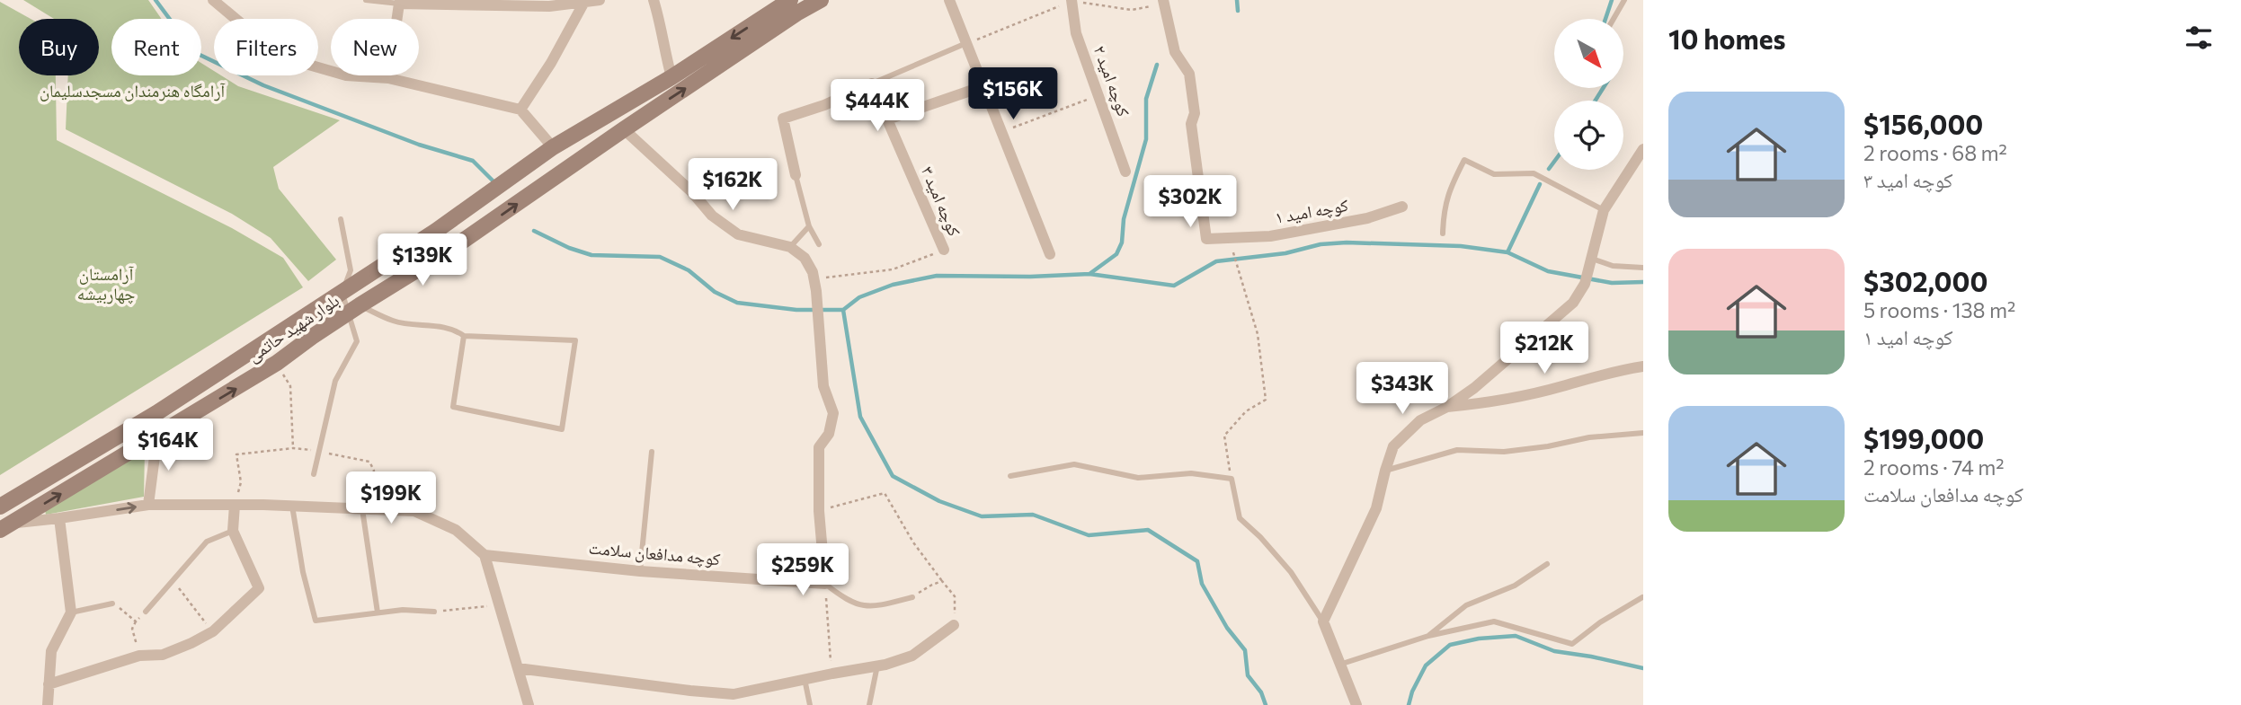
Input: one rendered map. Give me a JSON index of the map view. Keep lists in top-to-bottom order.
{
  "streets": {
    "main road": ["بلوار شهید حاتمی"],
    "street": [
      "کوچه امید ۲",
      "کوچه امید ۳",
      "کوچه امید ۱",
      "کوچه مدافعان سلامت"
    ]
  },
  "parks": ["آرامگاه هنرمندان مسجدسلیمان", "آرامستان چهاربیشه"],
  "north": "bottom right",
  "page": {
    "heading": "10 homes",
    "chip": [
      "Buy",
      "Rent",
      "Filters",
      "New"
    ],
    "price": [
      "$156K",
      "$444K",
      "$162K",
      "$302K",
      "$139K",
      "$212K",
      "$343K",
      "$164K",
      "$199K",
      "$259K"
    ],
    "list": [
      {
        "name": "$156,000",
        "note": "2 rooms · 68 m² · کوچه امید ۳"
      },
      {
        "name": "$302,000",
        "note": "5 rooms · 138 m² · کوچه امید ۱"
      },
      {
        "name": "$199,000",
        "note": "2 rooms · 74 m² · کوچه مدافعان سلامت"
      }
    ]
  }
}
